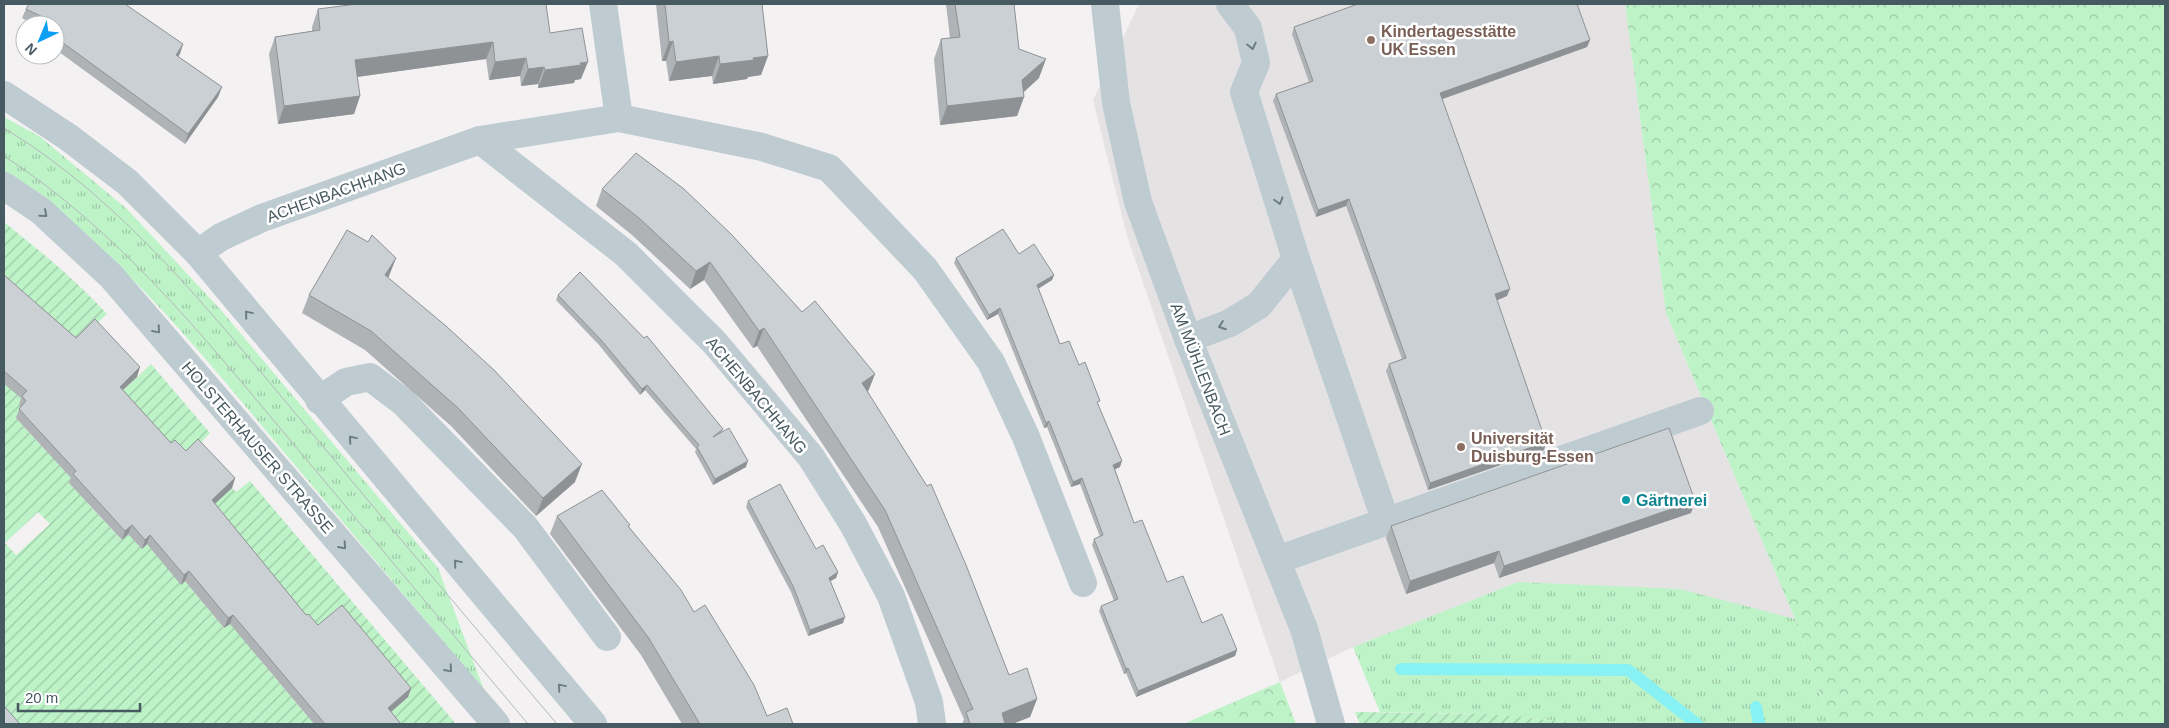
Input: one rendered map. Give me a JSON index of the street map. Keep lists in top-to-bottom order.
{
  "streets": {
    "street": ["ACHENBACHHANG", "AM MÜHLENBACH", "HOLSTERHAUSER STRASSE"]
  },
  "places": ["Kindertagesstätte UK Essen", "Universität Duisburg-Essen", "Gärtnerei"],
  "scale_bar": "20 m",
  "north": "bottom left"
}
